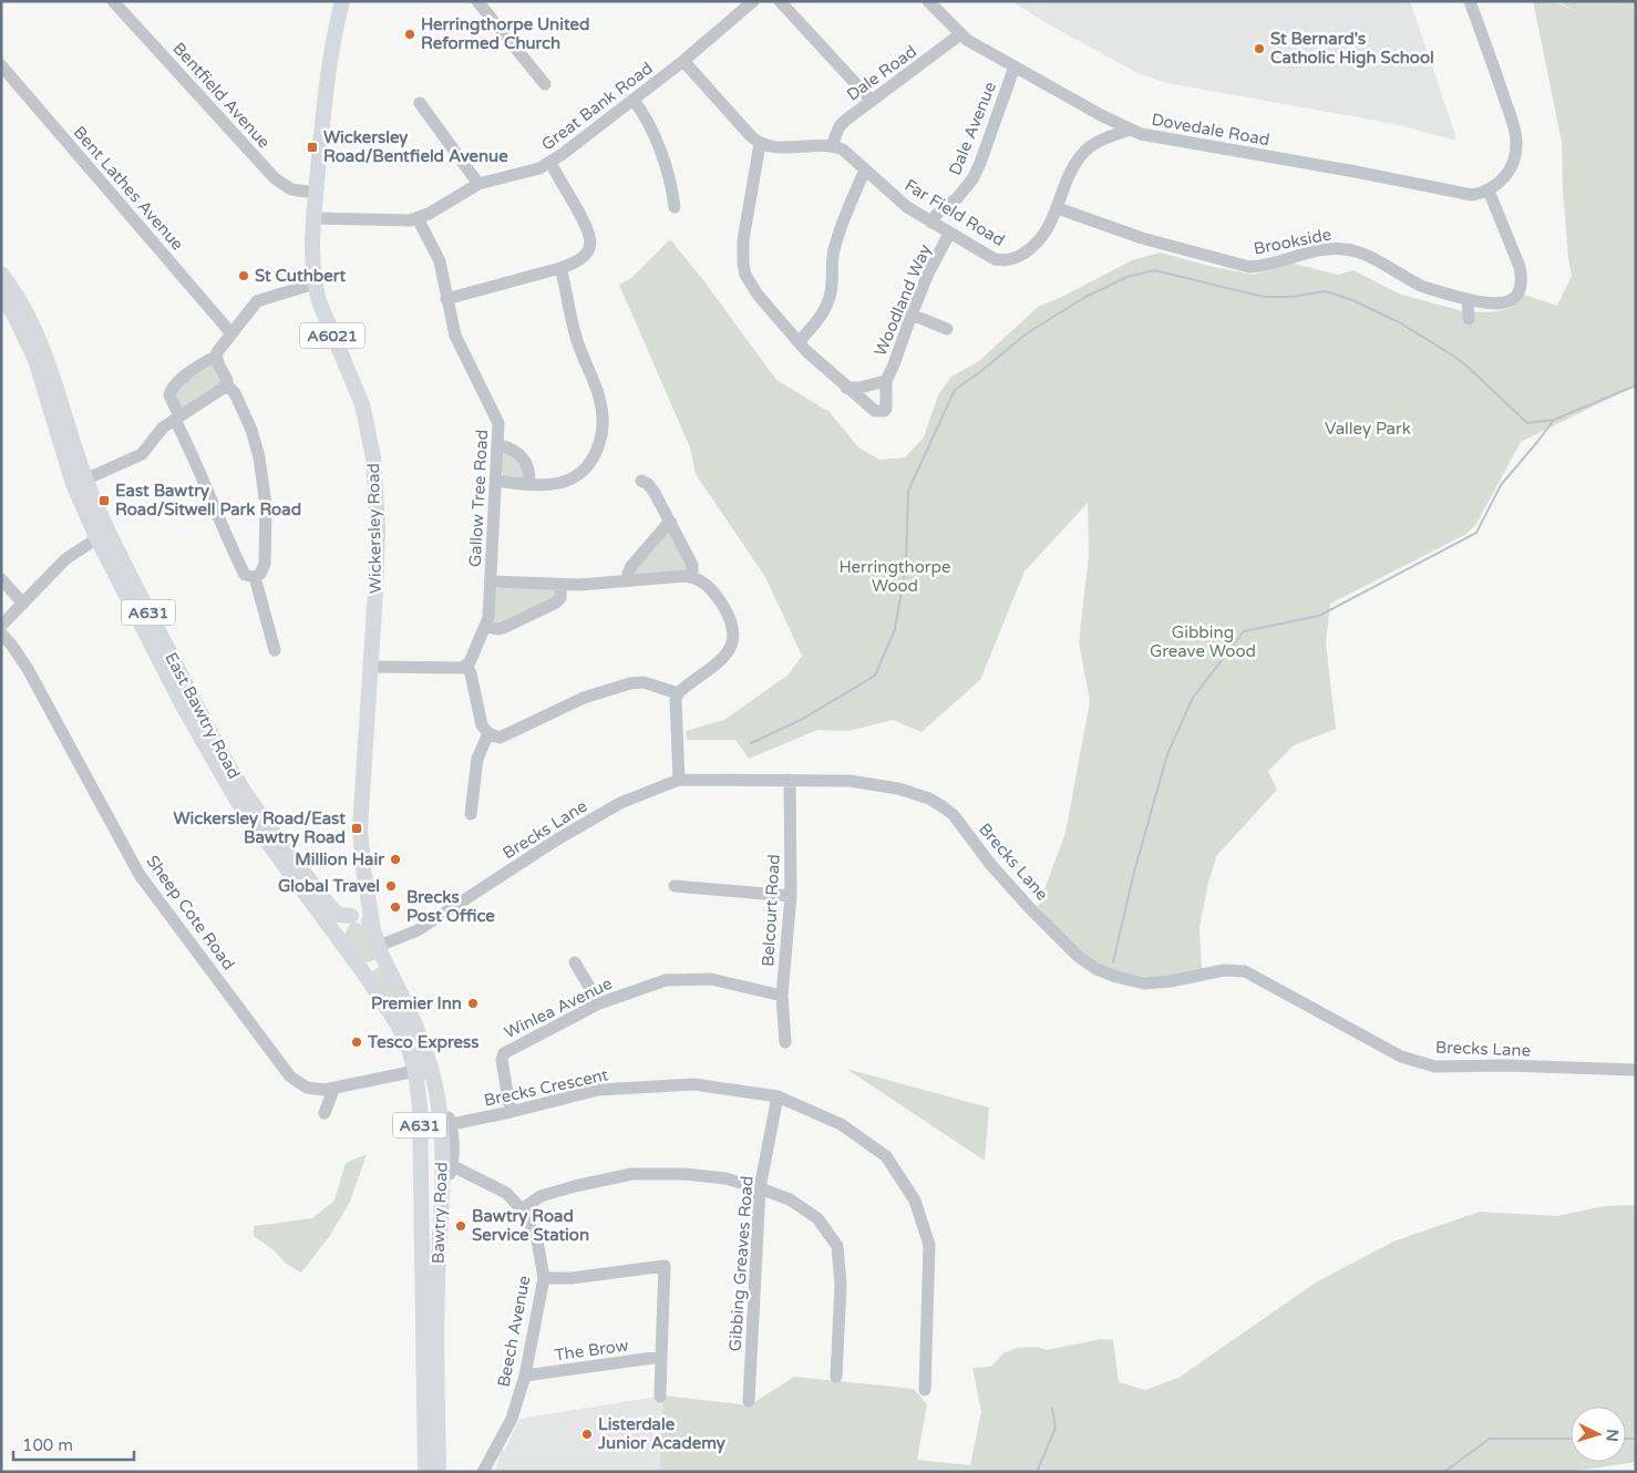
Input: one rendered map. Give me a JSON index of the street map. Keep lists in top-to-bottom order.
{
  "streets": {
    "main road": [
      "A6021",
      "Wickersley Road",
      "A631",
      "East Bawtry Road",
      "Bawtry Road"
    ],
    "street": [
      "Dale Road",
      "Bentfield Avenue",
      "Great Bank Road",
      "Dale Avenue",
      "Dovedale Road",
      "Bent Lathes Avenue",
      "Far Field Road",
      "Brookside",
      "Woodland Way",
      "Gallow Tree Road",
      "Brecks Lane",
      "Belcourt Road",
      "Sheep Cote Road",
      "Winlea Avenue",
      "Brecks Crescent",
      "Gibbing Greaves Road",
      "Beech Avenue",
      "The Brow"
    ]
  },
  "crossings": [
    ["Dale Road", "Dovedale Road"],
    ["Dale Road", "Far Field Road"],
    ["Bentfield Avenue", "Wickersley Road"],
    ["Great Bank Road", "Gallow Tree Road"],
    ["Great Bank Road", "Wickersley Road"],
    ["Dale Avenue", "Dovedale Road"],
    ["Dale Avenue", "Far Field Road"],
    ["Dovedale Road", "Far Field Road"],
    ["Dovedale Road", "Brookside"],
    ["Far Field Road", "Brookside"],
    ["Far Field Road", "Woodland Way"],
    ["Wickersley Road", "A631"],
    ["Wickersley Road", "East Bawtry Road"],
    ["Wickersley Road", "Bawtry Road"],
    ["A631", "East Bawtry Road"],
    ["A631", "Bawtry Road"],
    ["East Bawtry Road", "Bawtry Road"],
    ["Brecks Lane", "Belcourt Road"],
    ["Brecks Lane", "Bawtry Road"],
    ["Belcourt Road", "Winlea Avenue"],
    ["Sheep Cote Road", "Bawtry Road"],
    ["Winlea Avenue", "Brecks Crescent"],
    ["Brecks Crescent", "Gibbing Greaves Road"],
    ["Beech Avenue", "The Brow"]
  ],
  "parks": ["Valley Park", "Herringthorpe Wood", "Gibbing Greave Wood"],
  "places": {
    "other": [
      "Herringthorpe United Reformed Church",
      "St Bernard's Catholic High School",
      "St Cuthbert",
      "Million Hair",
      "Global Travel",
      "Brecks Post Office",
      "Premier Inn",
      "Tesco Express",
      "Bawtry Road Service Station",
      "Listerdale Junior Academy"
    ],
    "transit": ["Wickersley Road/Bentfield Avenue", "East Bawtry Road/Sitwell Park Road", "Wickersley Road/East Bawtry Road"]
  },
  "scale_bar": "100 m",
  "north": "right"
}
